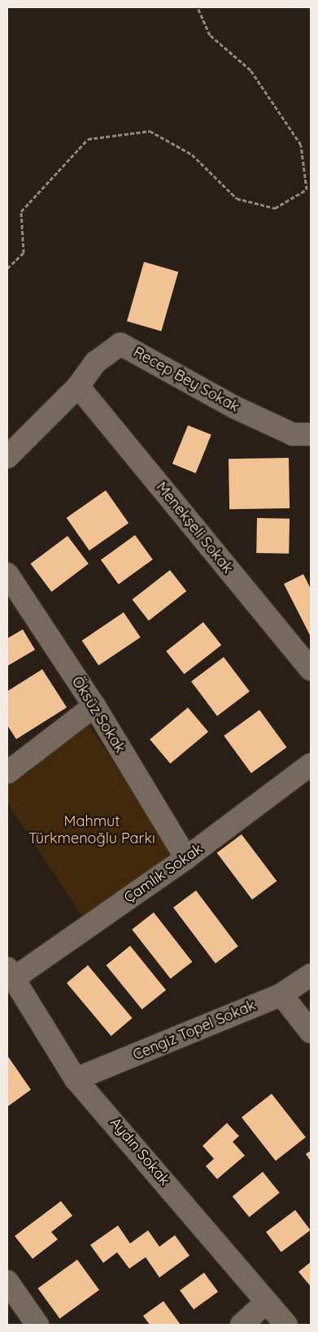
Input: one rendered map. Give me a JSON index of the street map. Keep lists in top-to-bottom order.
{
  "streets": {
    "street": [
      "Recep Bey Sokak",
      "Menekşeli Sokak",
      "Öksüz Sokak",
      "Çamlık Sokak",
      "Cengiz Topel Sokak",
      "Aydın Sokak"
    ]
  },
  "crossings": [
    ["Recep Bey Sokak", "Menekşeli Sokak"],
    ["Öksüz Sokak", "Çamlık Sokak"],
    ["Çamlık Sokak", "Aydın Sokak"],
    ["Cengiz Topel Sokak", "Aydın Sokak"]
  ],
  "parks": ["Mahmut Türkmenoğlu Parkı"]
}
